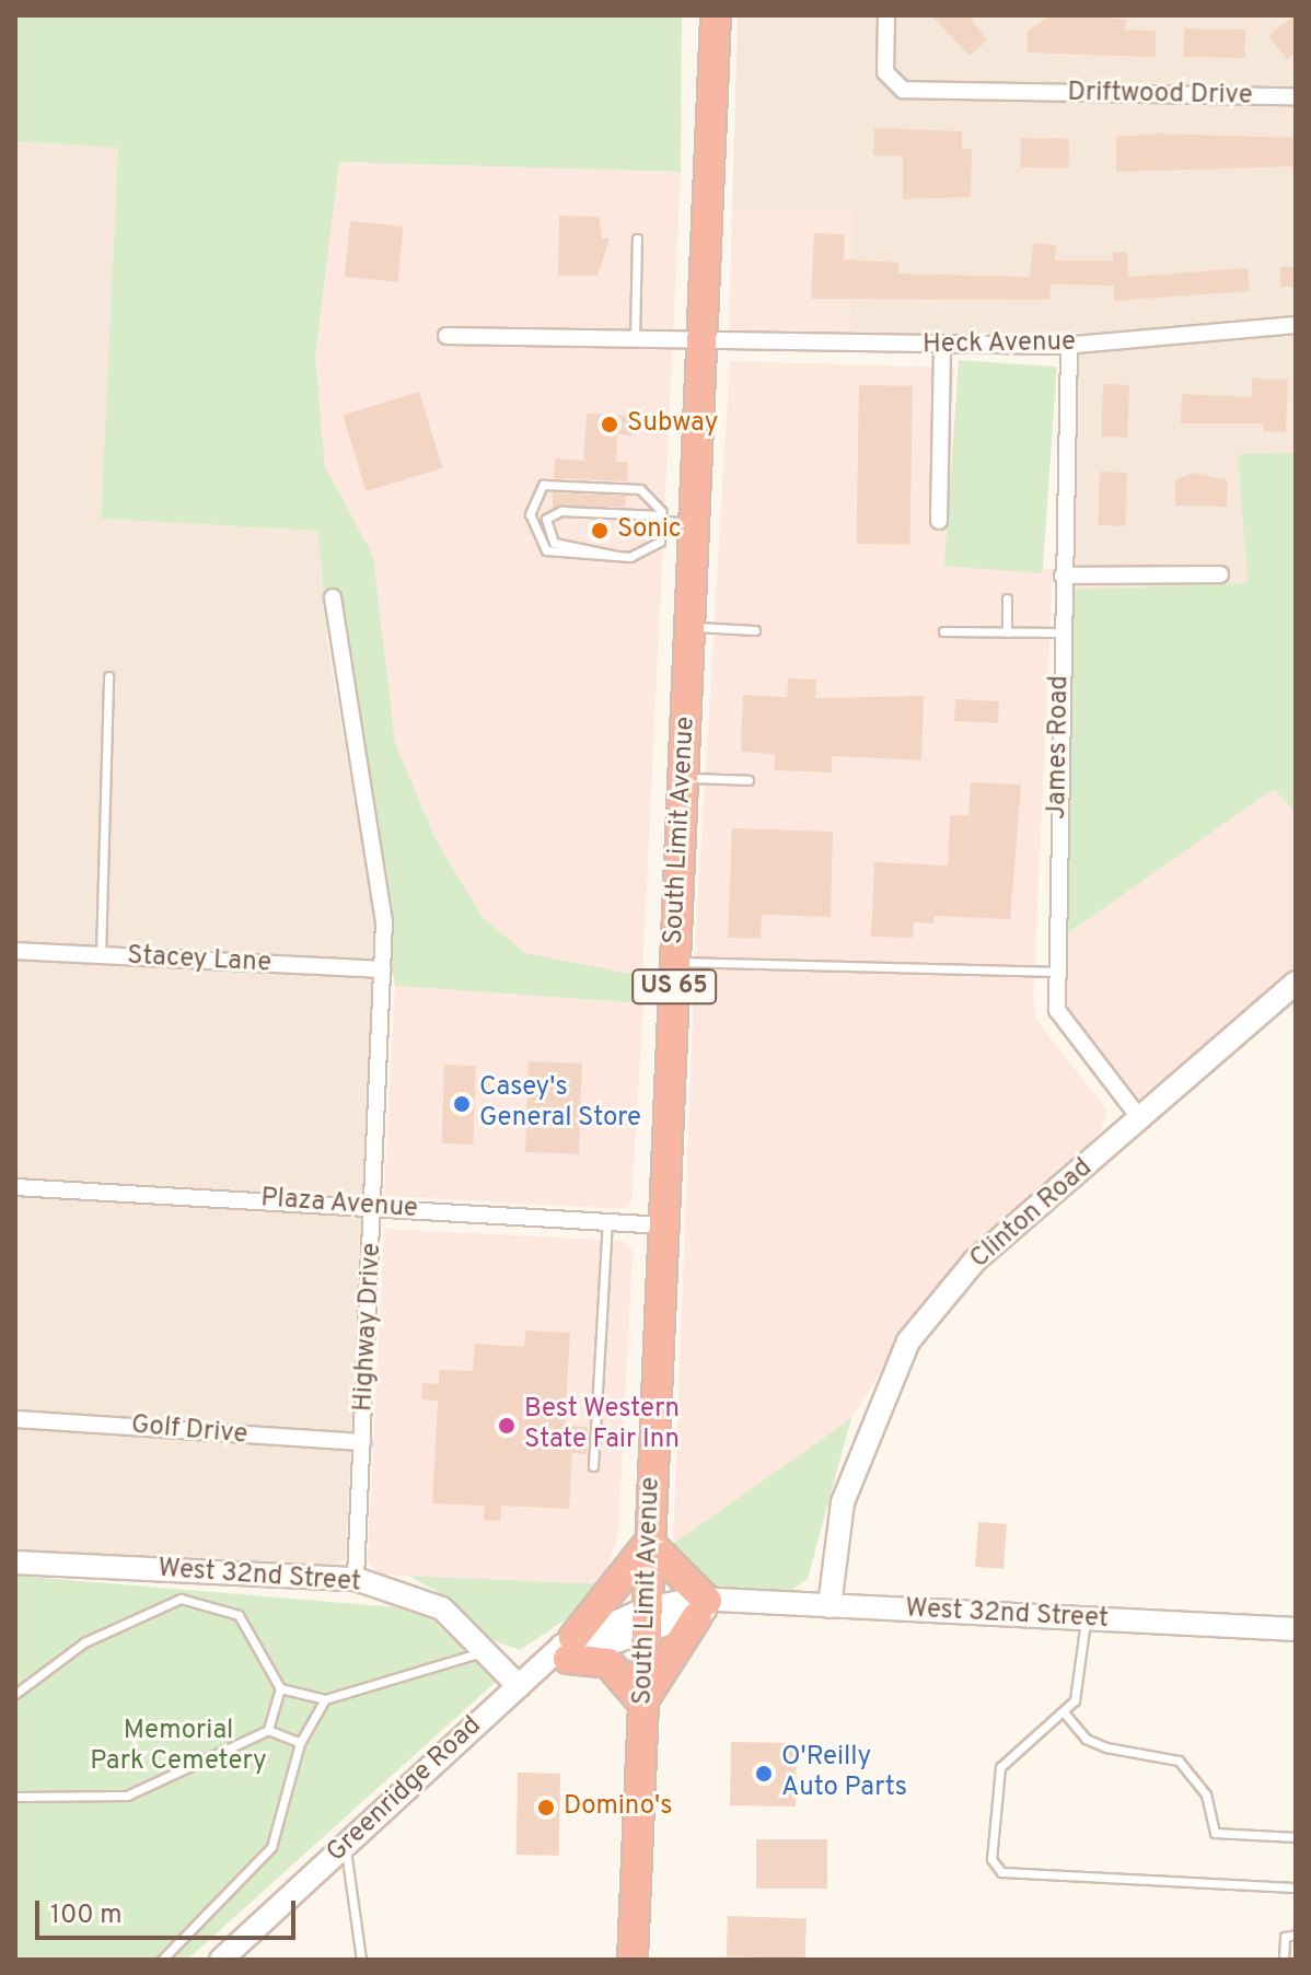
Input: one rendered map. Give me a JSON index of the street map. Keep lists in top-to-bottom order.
{
  "streets": {
    "highway": ["South Limit Avenue", "US 65"],
    "street": [
      "Driftwood Drive",
      "Heck Avenue",
      "James Road",
      "Stacey Lane",
      "Plaza Avenue",
      "Clinton Road",
      "Highway Drive",
      "Golf Drive",
      "West 32nd Street",
      "Greenridge Road"
    ]
  },
  "crossings": [
    ["Heck Avenue", "James Road"],
    ["Heck Avenue", "South Limit Avenue"],
    ["James Road", "Clinton Road"],
    ["South Limit Avenue", "Plaza Avenue"],
    ["South Limit Avenue", "West 32nd Street"],
    ["South Limit Avenue", "Greenridge Road"],
    ["Stacey Lane", "Highway Drive"],
    ["Plaza Avenue", "Highway Drive"],
    ["Clinton Road", "West 32nd Street"],
    ["Highway Drive", "Golf Drive"],
    ["Highway Drive", "West 32nd Street"],
    ["West 32nd Street", "Greenridge Road"]
  ],
  "parks": ["Memorial Park Cemetery"],
  "places": [
    "Subway",
    "Sonic",
    "Casey's General Store",
    "Best Western State Fair Inn",
    "O'Reilly Auto Parts",
    "Domino's"
  ],
  "scale_bar": "100 m"
}
